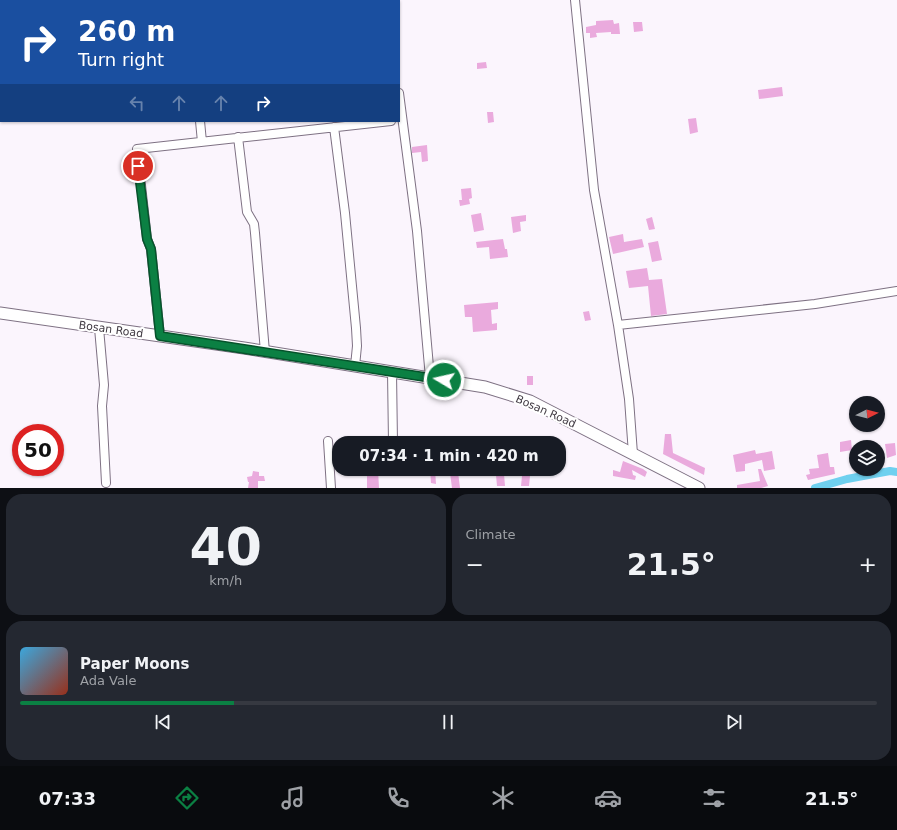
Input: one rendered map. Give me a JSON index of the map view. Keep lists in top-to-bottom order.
{
  "streets": {
    "main road": ["Bosan Road"]
  },
  "north": "right",
  "page": {
    "turn": ["260 m", "Turn right"],
    "limit": "50",
    "trip": "07:34 · 1 min · 420 m",
    "tile": [
      ["40", "km/h"],
      "Climate"
    ],
    "heat": ["−", "21.5°", "+"],
    "song": ["Paper Moons", "Ada Vale"],
    "tabs": ["07:33", "21.5°"]
  }
}
